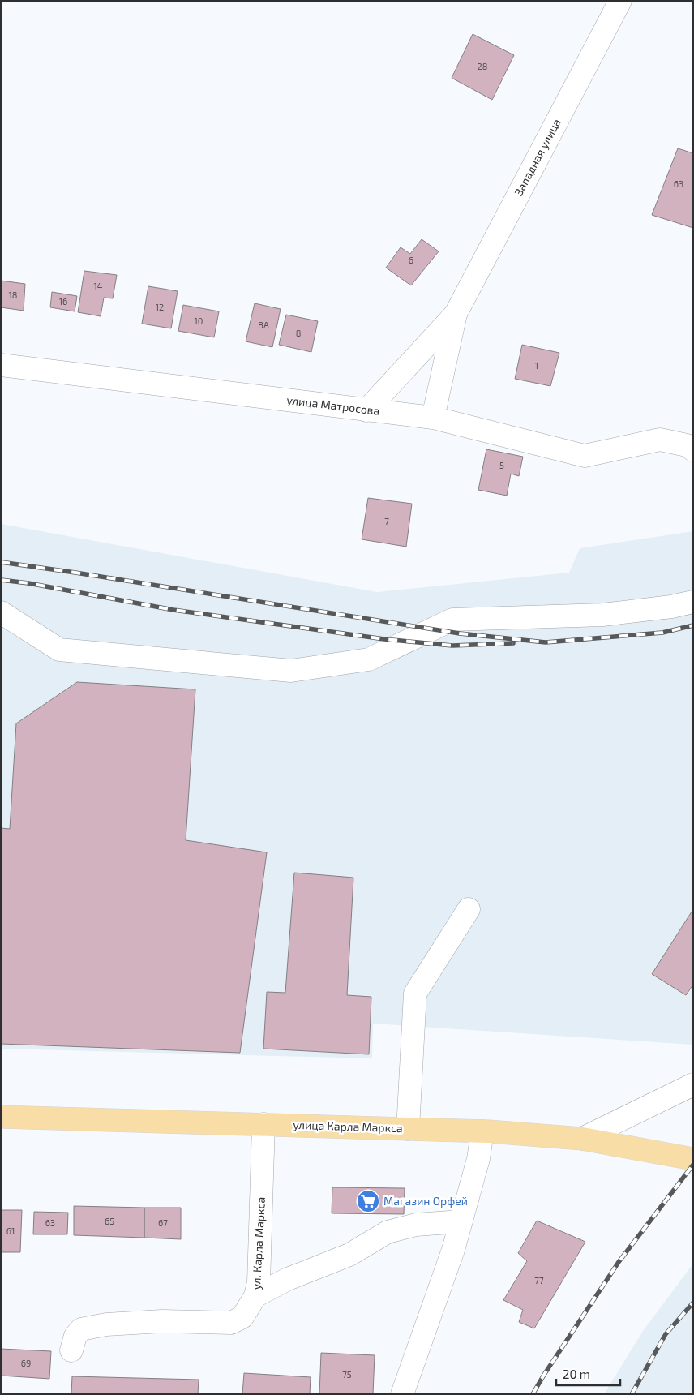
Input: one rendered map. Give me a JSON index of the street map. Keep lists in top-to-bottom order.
{
  "streets": {
    "main road": ["улица Карла Маркса"],
    "street": ["Западная улица", "улица Матросова", "ул. Карла Маркса"]
  },
  "crossings": [
    ["улица Карла Маркса", "ул. Карла Маркса"]
  ],
  "places": {
    "supermarket": ["Магазин Орфей"]
  },
  "house_numbers": [
    "28",
    "63",
    "6",
    "14",
    "18",
    "16",
    "12",
    "10",
    "8А",
    "8",
    "1",
    "5",
    "7",
    "65",
    "63",
    "67",
    "61",
    "77",
    "69",
    "75"
  ],
  "scale_bar": "20 m"
}
